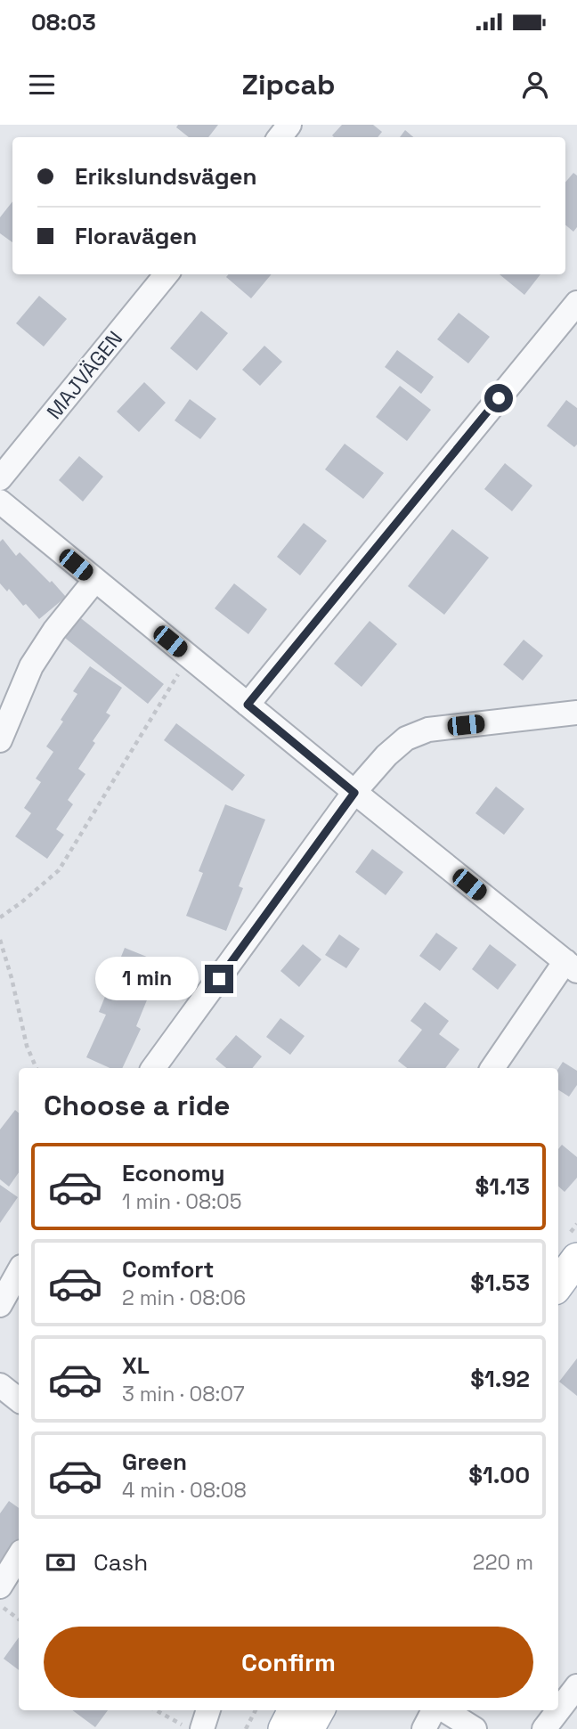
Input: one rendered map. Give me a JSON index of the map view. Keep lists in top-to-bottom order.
{
  "streets": {
    "street": ["MAJVÄGEN"]
  },
  "page": {
    "status": "08:03",
    "header": "Zipcab",
    "banner": ["Erikslundsvägen", "Floravägen"],
    "bubble": "1 min",
    "heading": "Choose a ride",
    "list": [
      {
        "name": "Economy",
        "note": "1 min · 08:05",
        "value": "$1.13"
      },
      {
        "name": "Comfort",
        "note": "2 min · 08:06",
        "value": "$1.53"
      },
      {
        "name": "XL",
        "note": "3 min · 08:07",
        "value": "$1.92"
      },
      {
        "name": "Green",
        "note": "4 min · 08:08",
        "value": "$1.00"
      }
    ],
    "pay": ["Cash", "220 m"],
    "buttons": "Confirm"
  }
}
